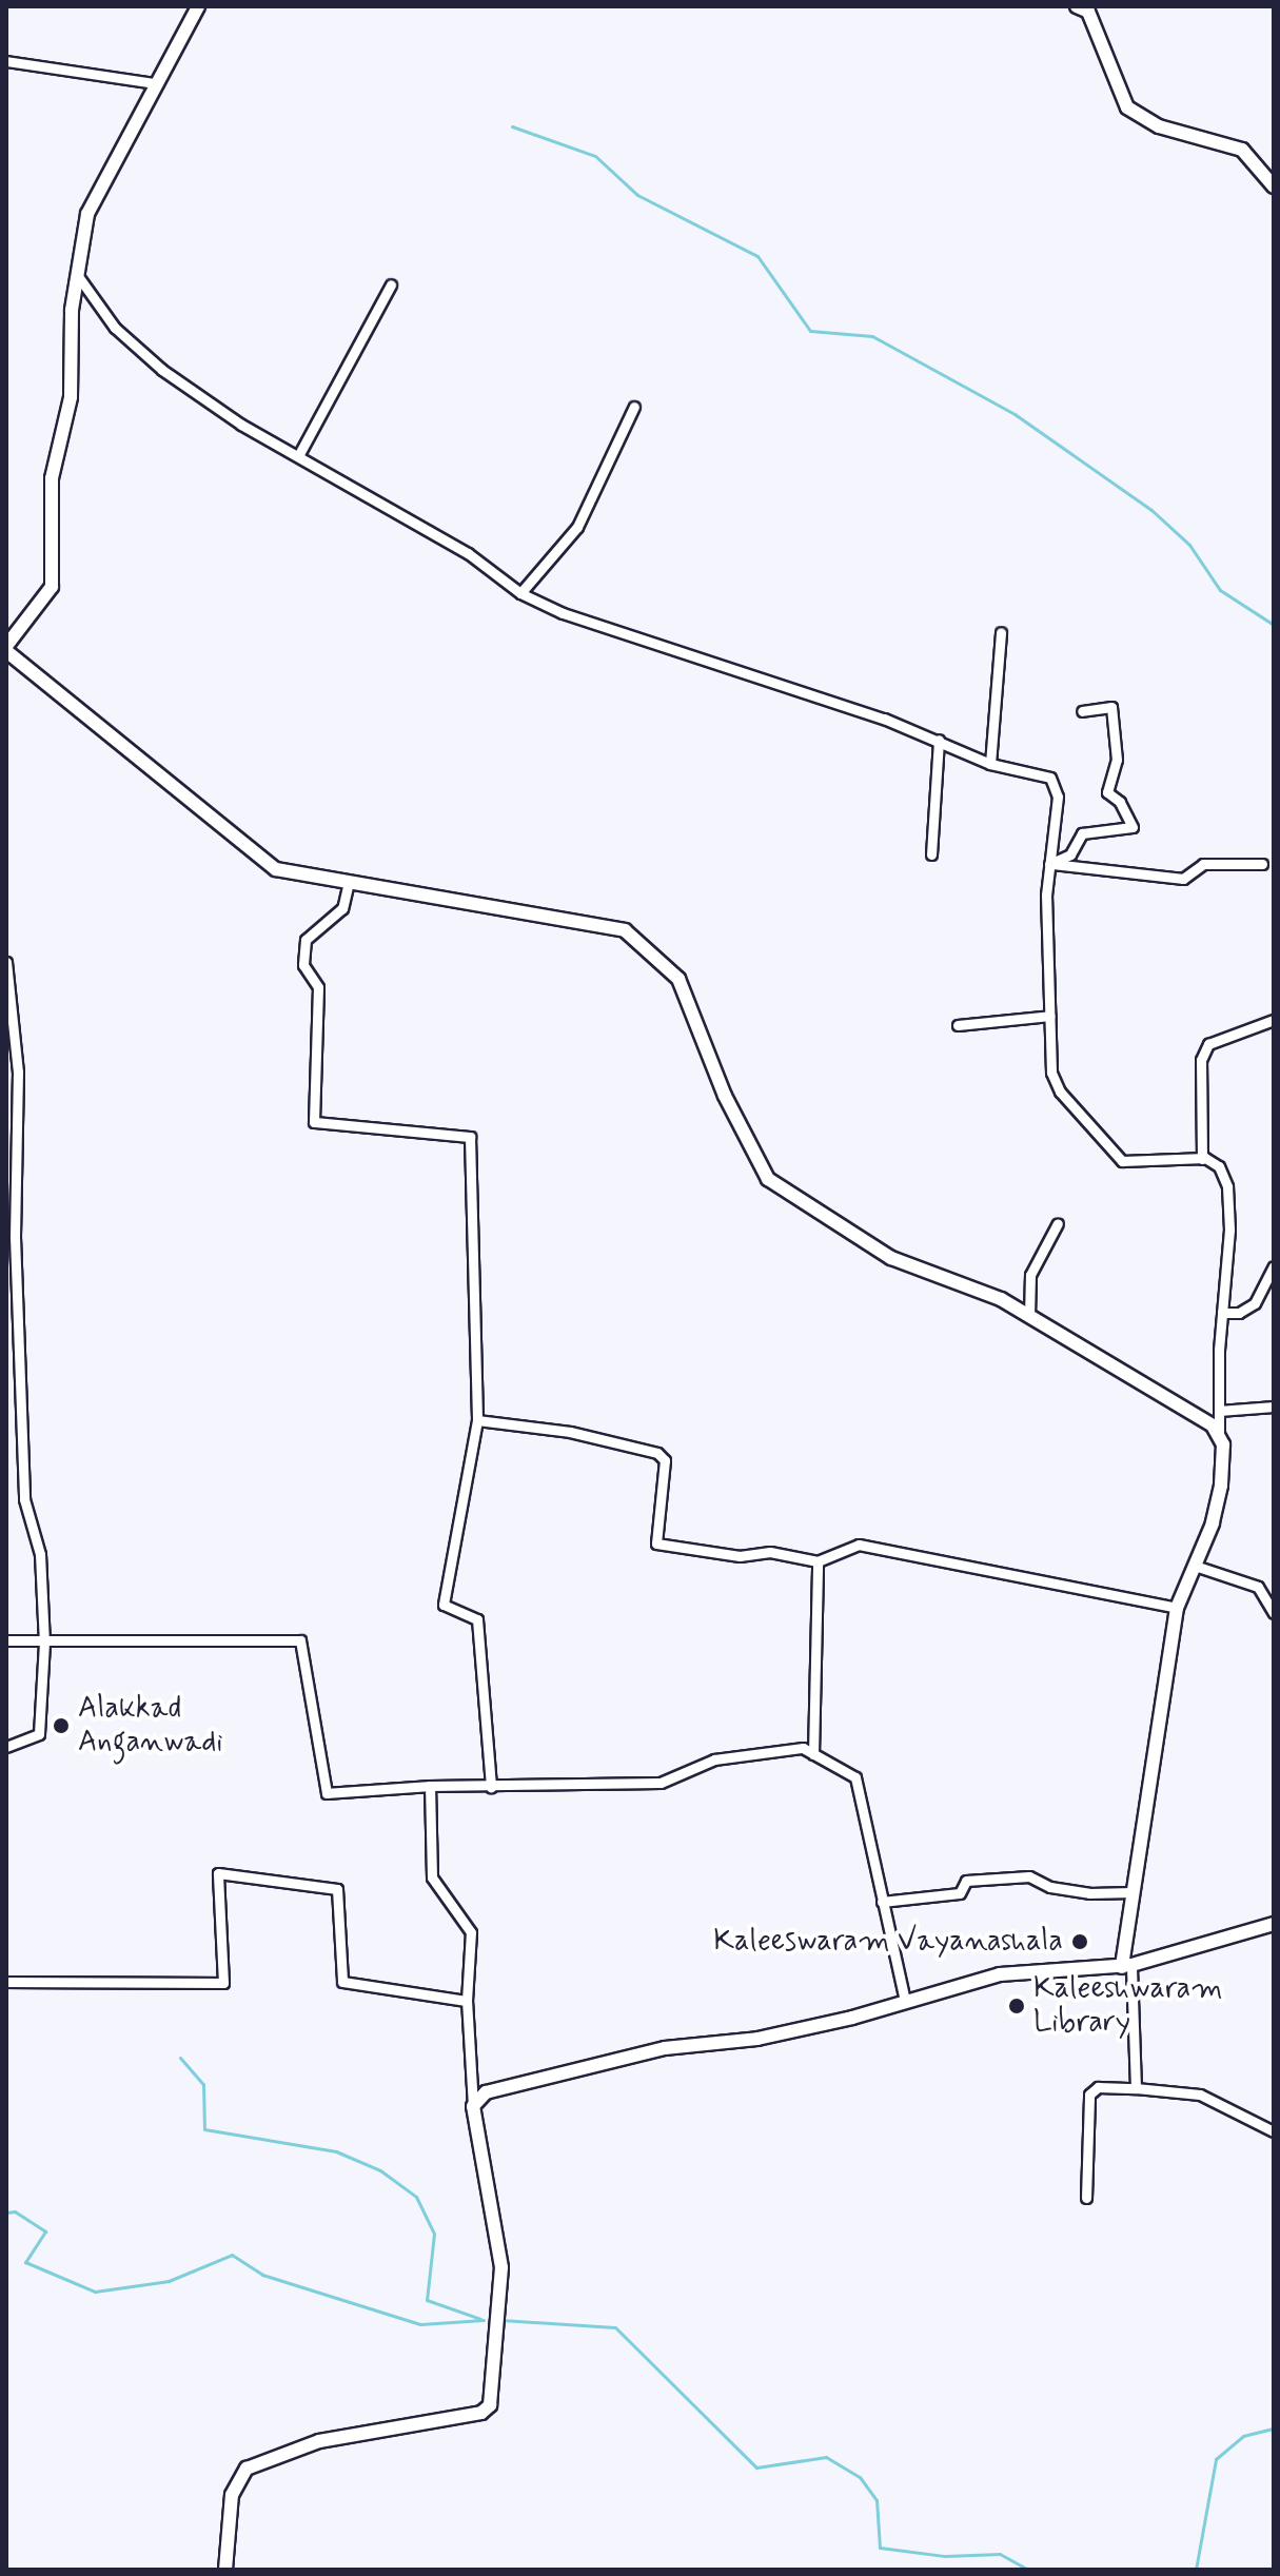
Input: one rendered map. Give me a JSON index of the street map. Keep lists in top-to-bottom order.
{
  "places": ["Alakkad Anganwadi", "Kaleeswaram Vayanashala", "Kaleeshwaram Library"]
}
